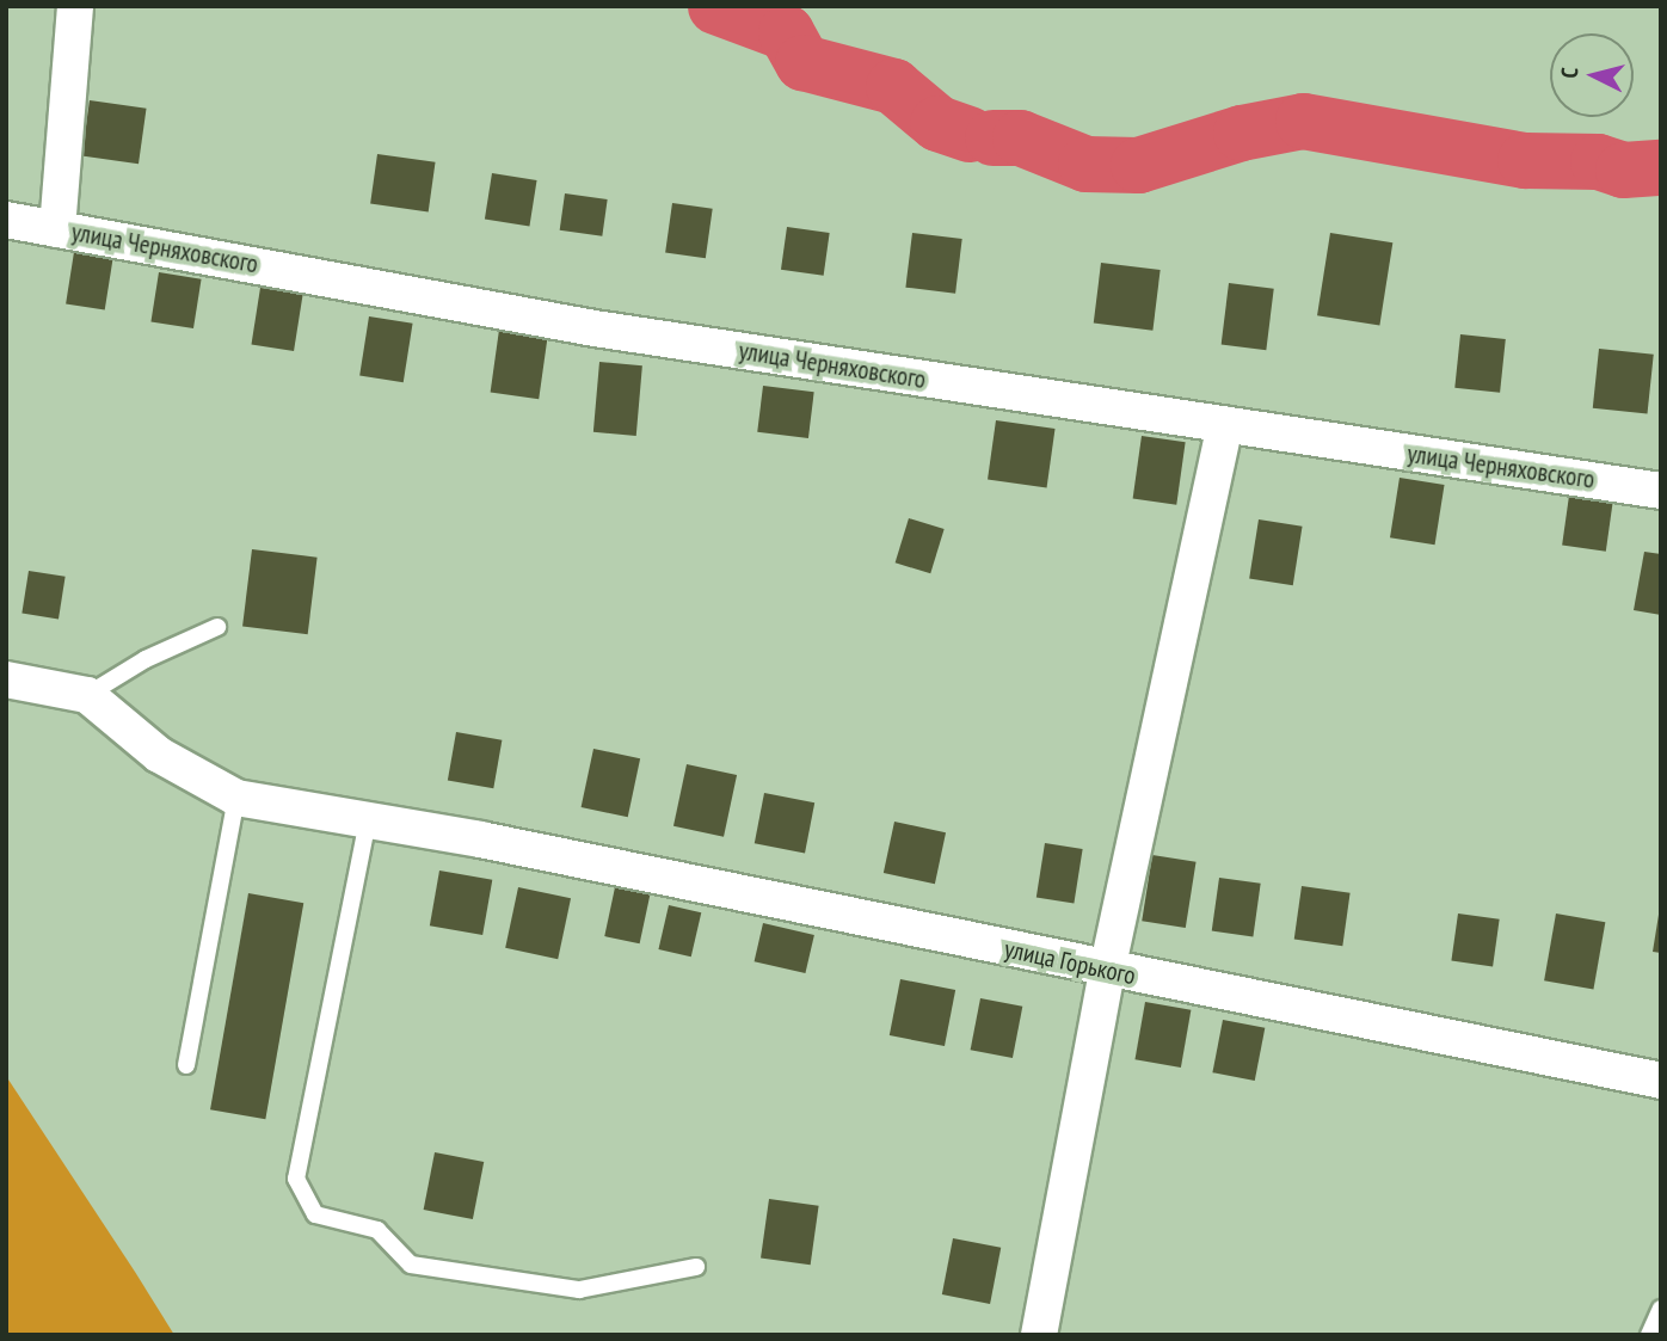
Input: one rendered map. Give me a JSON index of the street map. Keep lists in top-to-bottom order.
{
  "streets": {
    "street": ["улица Черняховского", "улица Горького"]
  },
  "north": "left"
}
